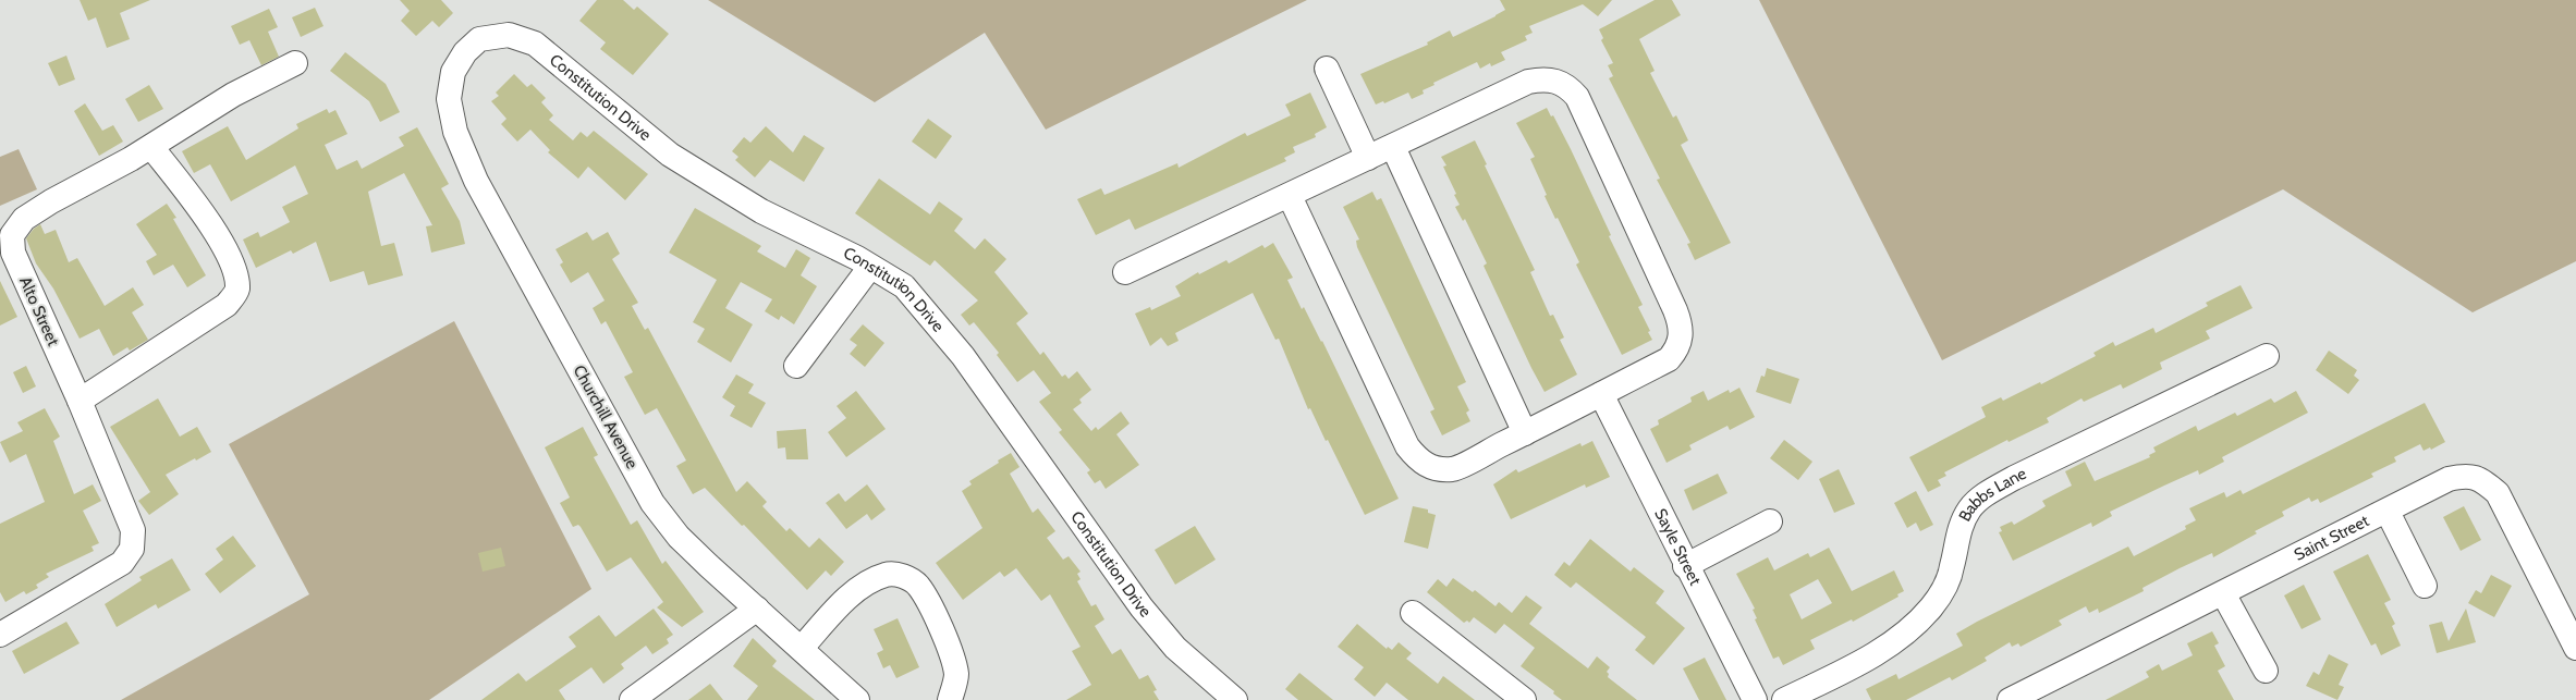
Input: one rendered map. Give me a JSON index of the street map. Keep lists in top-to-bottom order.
{
  "streets": {
    "street": [
      "Constitution Drive",
      "Alto Street",
      "Churchill Avenue",
      "Babbs Lane",
      "Saint Street",
      "Sayle Street"
    ]
  },
  "crossings": [
    ["Constitution Drive", "Churchill Avenue"]
  ]
}
